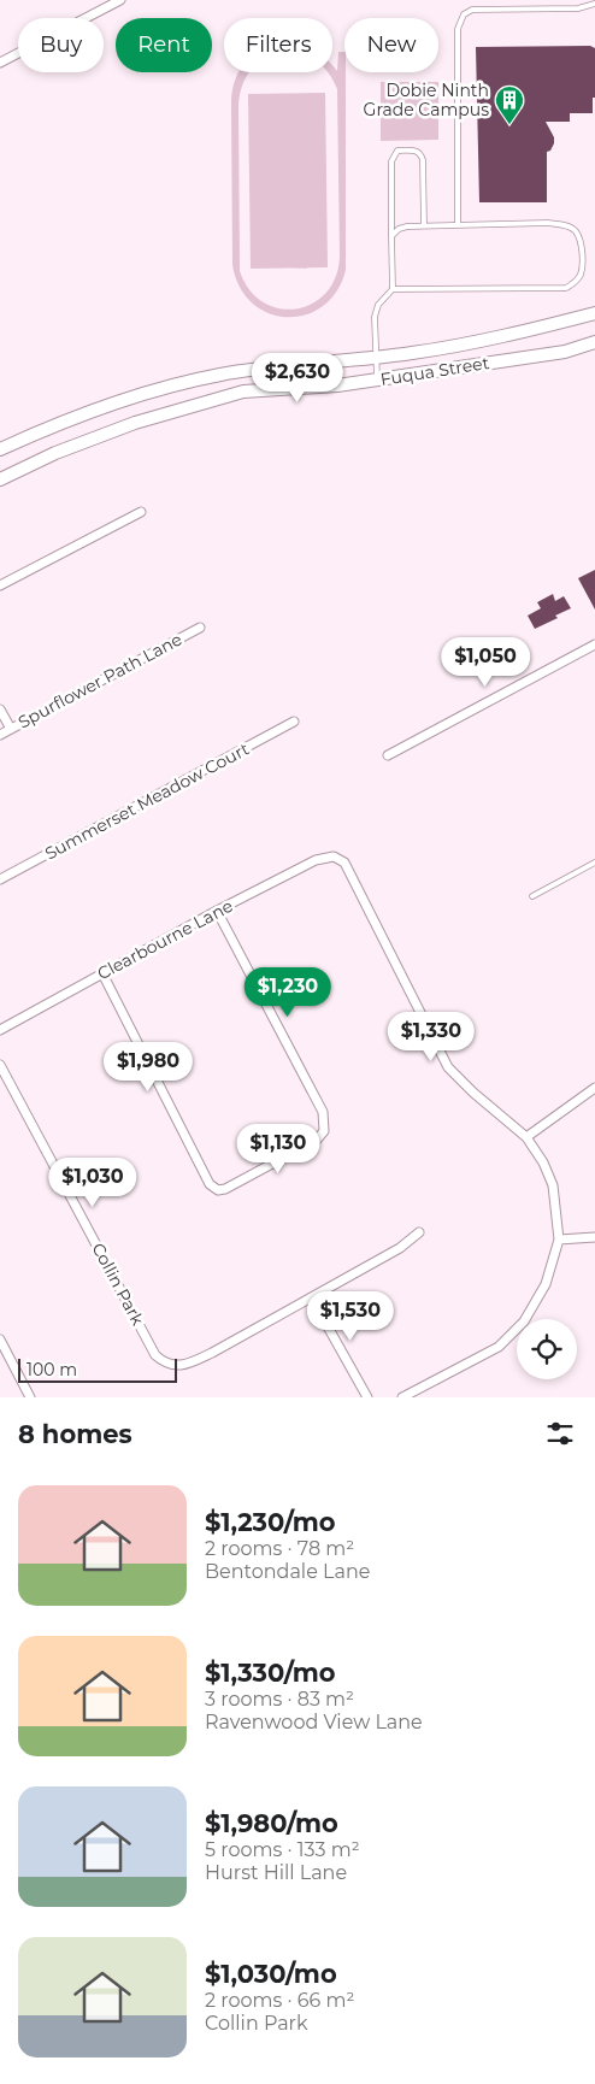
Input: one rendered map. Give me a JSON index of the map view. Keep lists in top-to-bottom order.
{
  "streets": {
    "main road": ["Fuqua Street"],
    "street": [
      "Spurflower Path Lane",
      "Summerset Meadow Court",
      "Clearbourne Lane",
      "Collin Park"
    ]
  },
  "places": {
    "building": ["Dobie Ninth Grade Campus"]
  },
  "scale_bar": "100 m",
  "page": {
    "chip": [
      "Buy",
      "Rent",
      "Filters",
      "New"
    ],
    "price": [
      "$2,630",
      "$1,050",
      "$1,230",
      "$1,330",
      "$1,980",
      "$1,130",
      "$1,030",
      "$1,530"
    ],
    "scale": "100 m",
    "heading": "8 homes",
    "list": [
      {
        "name": "$1,230/mo",
        "note": "2 rooms · 78 m² · Bentondale Lane"
      },
      {
        "name": "$1,330/mo",
        "note": "3 rooms · 83 m² · Ravenwood View Lane"
      },
      {
        "name": "$1,980/mo",
        "note": "5 rooms · 133 m² · Hurst Hill Lane"
      },
      {
        "name": "$1,030/mo",
        "note": "2 rooms · 66 m² · Collin Park"
      }
    ]
  }
}
